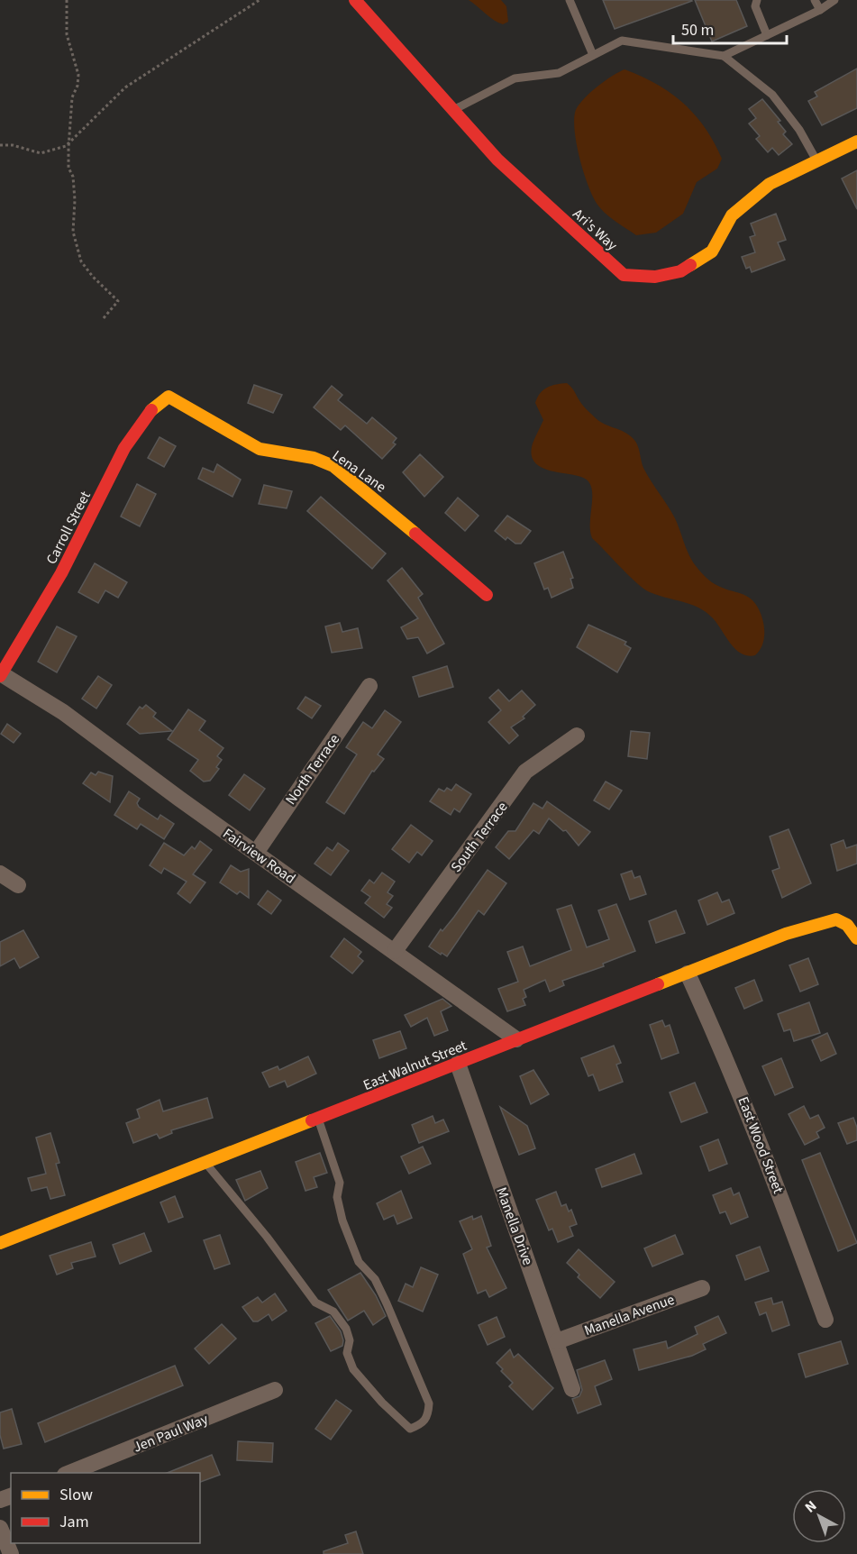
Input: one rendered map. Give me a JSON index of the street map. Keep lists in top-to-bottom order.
{
  "streets": {
    "street": [
      "Ari's Way",
      "Lena Lane",
      "Carroll Street",
      "North Terrace",
      "South Terrace",
      "Fairview Road",
      "East Walnut Street",
      "East Wood Street",
      "Manella Drive",
      "Manella Avenue",
      "Jen Paul Way"
    ]
  },
  "crossings": [
    ["Lena Lane", "Carroll Street"],
    ["Carroll Street", "Fairview Road"],
    ["North Terrace", "Fairview Road"],
    ["South Terrace", "Fairview Road"],
    ["Fairview Road", "East Walnut Street"],
    ["East Walnut Street", "East Wood Street"],
    ["East Walnut Street", "Manella Drive"],
    ["Manella Drive", "Manella Avenue"]
  ],
  "legend": ["Slow", "Jam"],
  "scale_bar": "50 m",
  "north": "top left"
}
